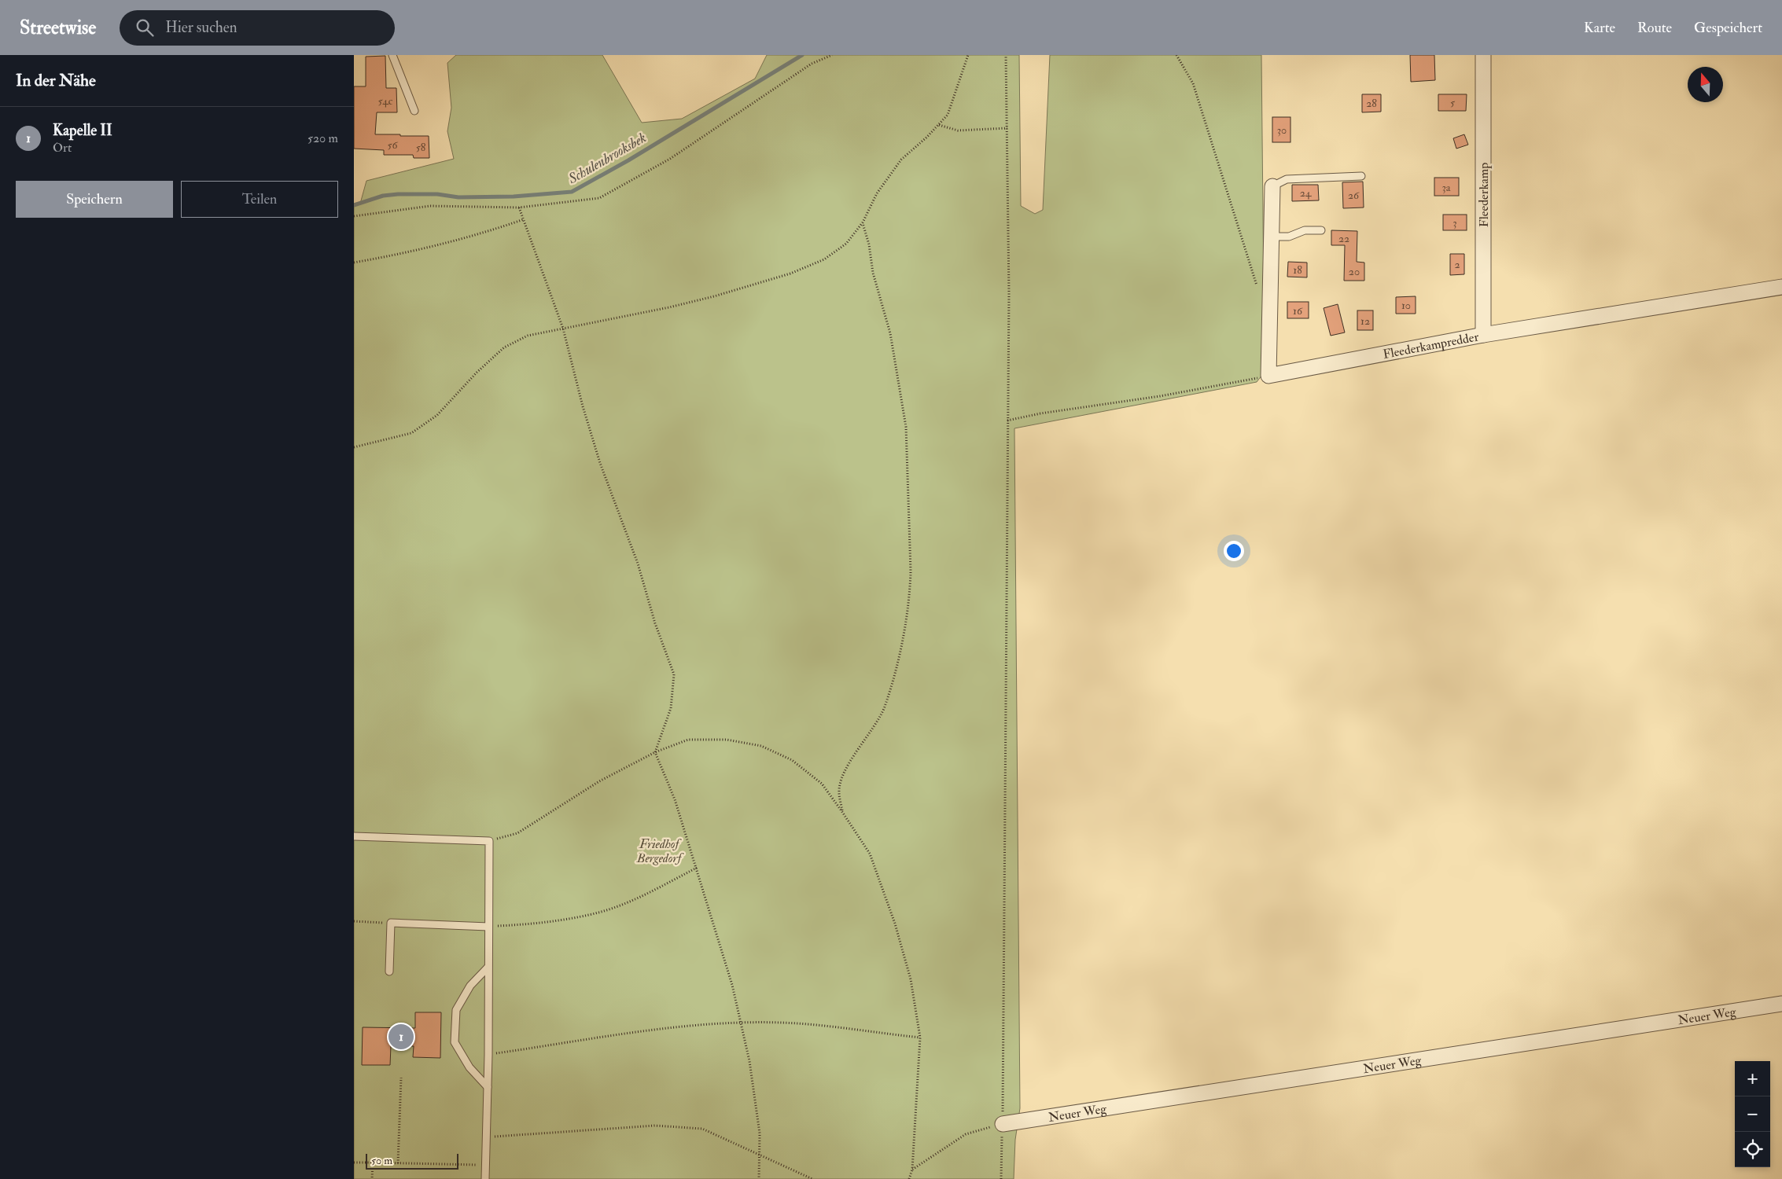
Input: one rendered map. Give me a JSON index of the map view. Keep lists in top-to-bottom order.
{
  "streets": {
    "street": ["Fleederkamp", "Fleederkampredder", "Neuer Weg"]
  },
  "crossings": [
    ["Fleederkamp", "Fleederkampredder"]
  ],
  "water": ["Schulenbrooksbek"],
  "parks": ["Friedhof Bergedorf"],
  "house_numbers": [
    "54c",
    "5",
    "28",
    "30",
    "56",
    "58",
    "3a",
    "24",
    "26",
    "3",
    "22",
    "2",
    "18",
    "20",
    "10",
    "16",
    "12"
  ],
  "scale_bar": "50 m",
  "north": "top",
  "page": {
    "header": "Streetwise",
    "search": "Hier suchen",
    "nav": ["Karte", "Route", "Gespeichert"],
    "heading": "In der Nähe",
    "list": [
      {
        "mark": "1",
        "name": "Kapelle II",
        "note": "Ort",
        "value": "520 m"
      }
    ],
    "buttons": ["Speichern", "Teilen"],
    "pins": "1",
    "map_buttons": ["+", "−"],
    "scale": "50 m"
  }
}
